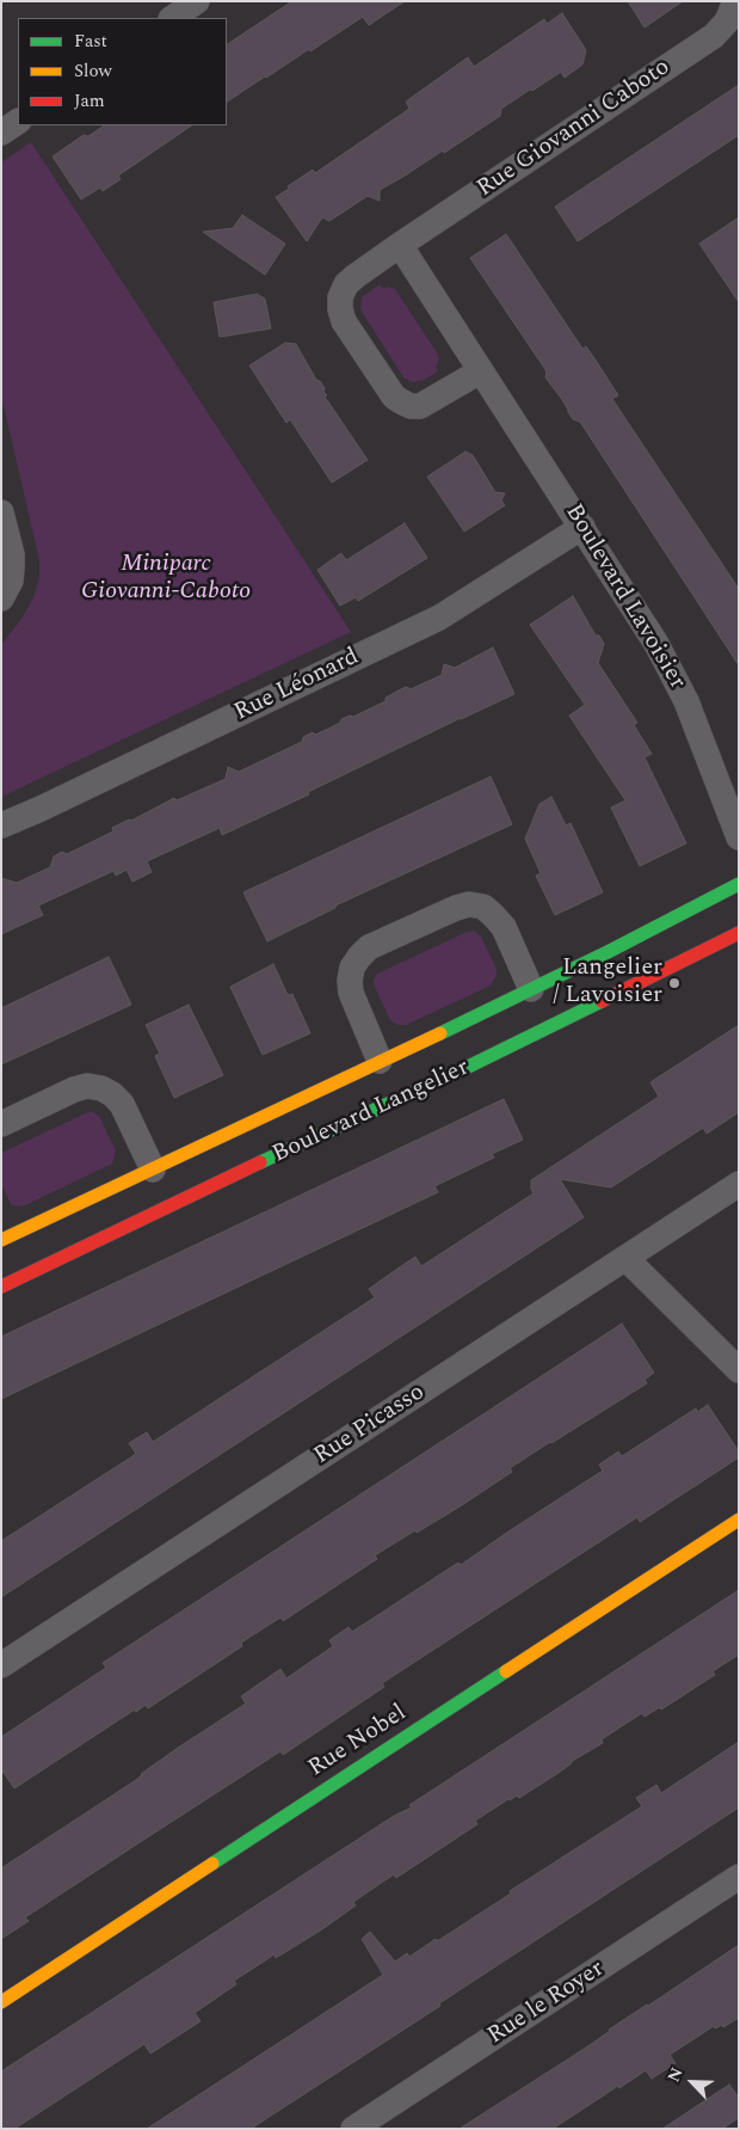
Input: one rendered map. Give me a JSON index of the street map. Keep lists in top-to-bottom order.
{
  "streets": {
    "main road": ["Boulevard Langelier", "Rue Nobel"],
    "street": [
      "Rue Giovanni Caboto",
      "Boulevard Lavoisier",
      "Rue Léonard",
      "Rue Picasso",
      "Rue le Royer"
    ]
  },
  "crossings": [
    ["Rue Giovanni Caboto", "Boulevard Lavoisier"],
    ["Boulevard Lavoisier", "Rue Léonard"]
  ],
  "parks": ["Miniparc Giovanni-Caboto"],
  "places": ["Langelier / Lavoisier"],
  "legend": ["Fast", "Slow", "Jam"],
  "north": "top left"
}
